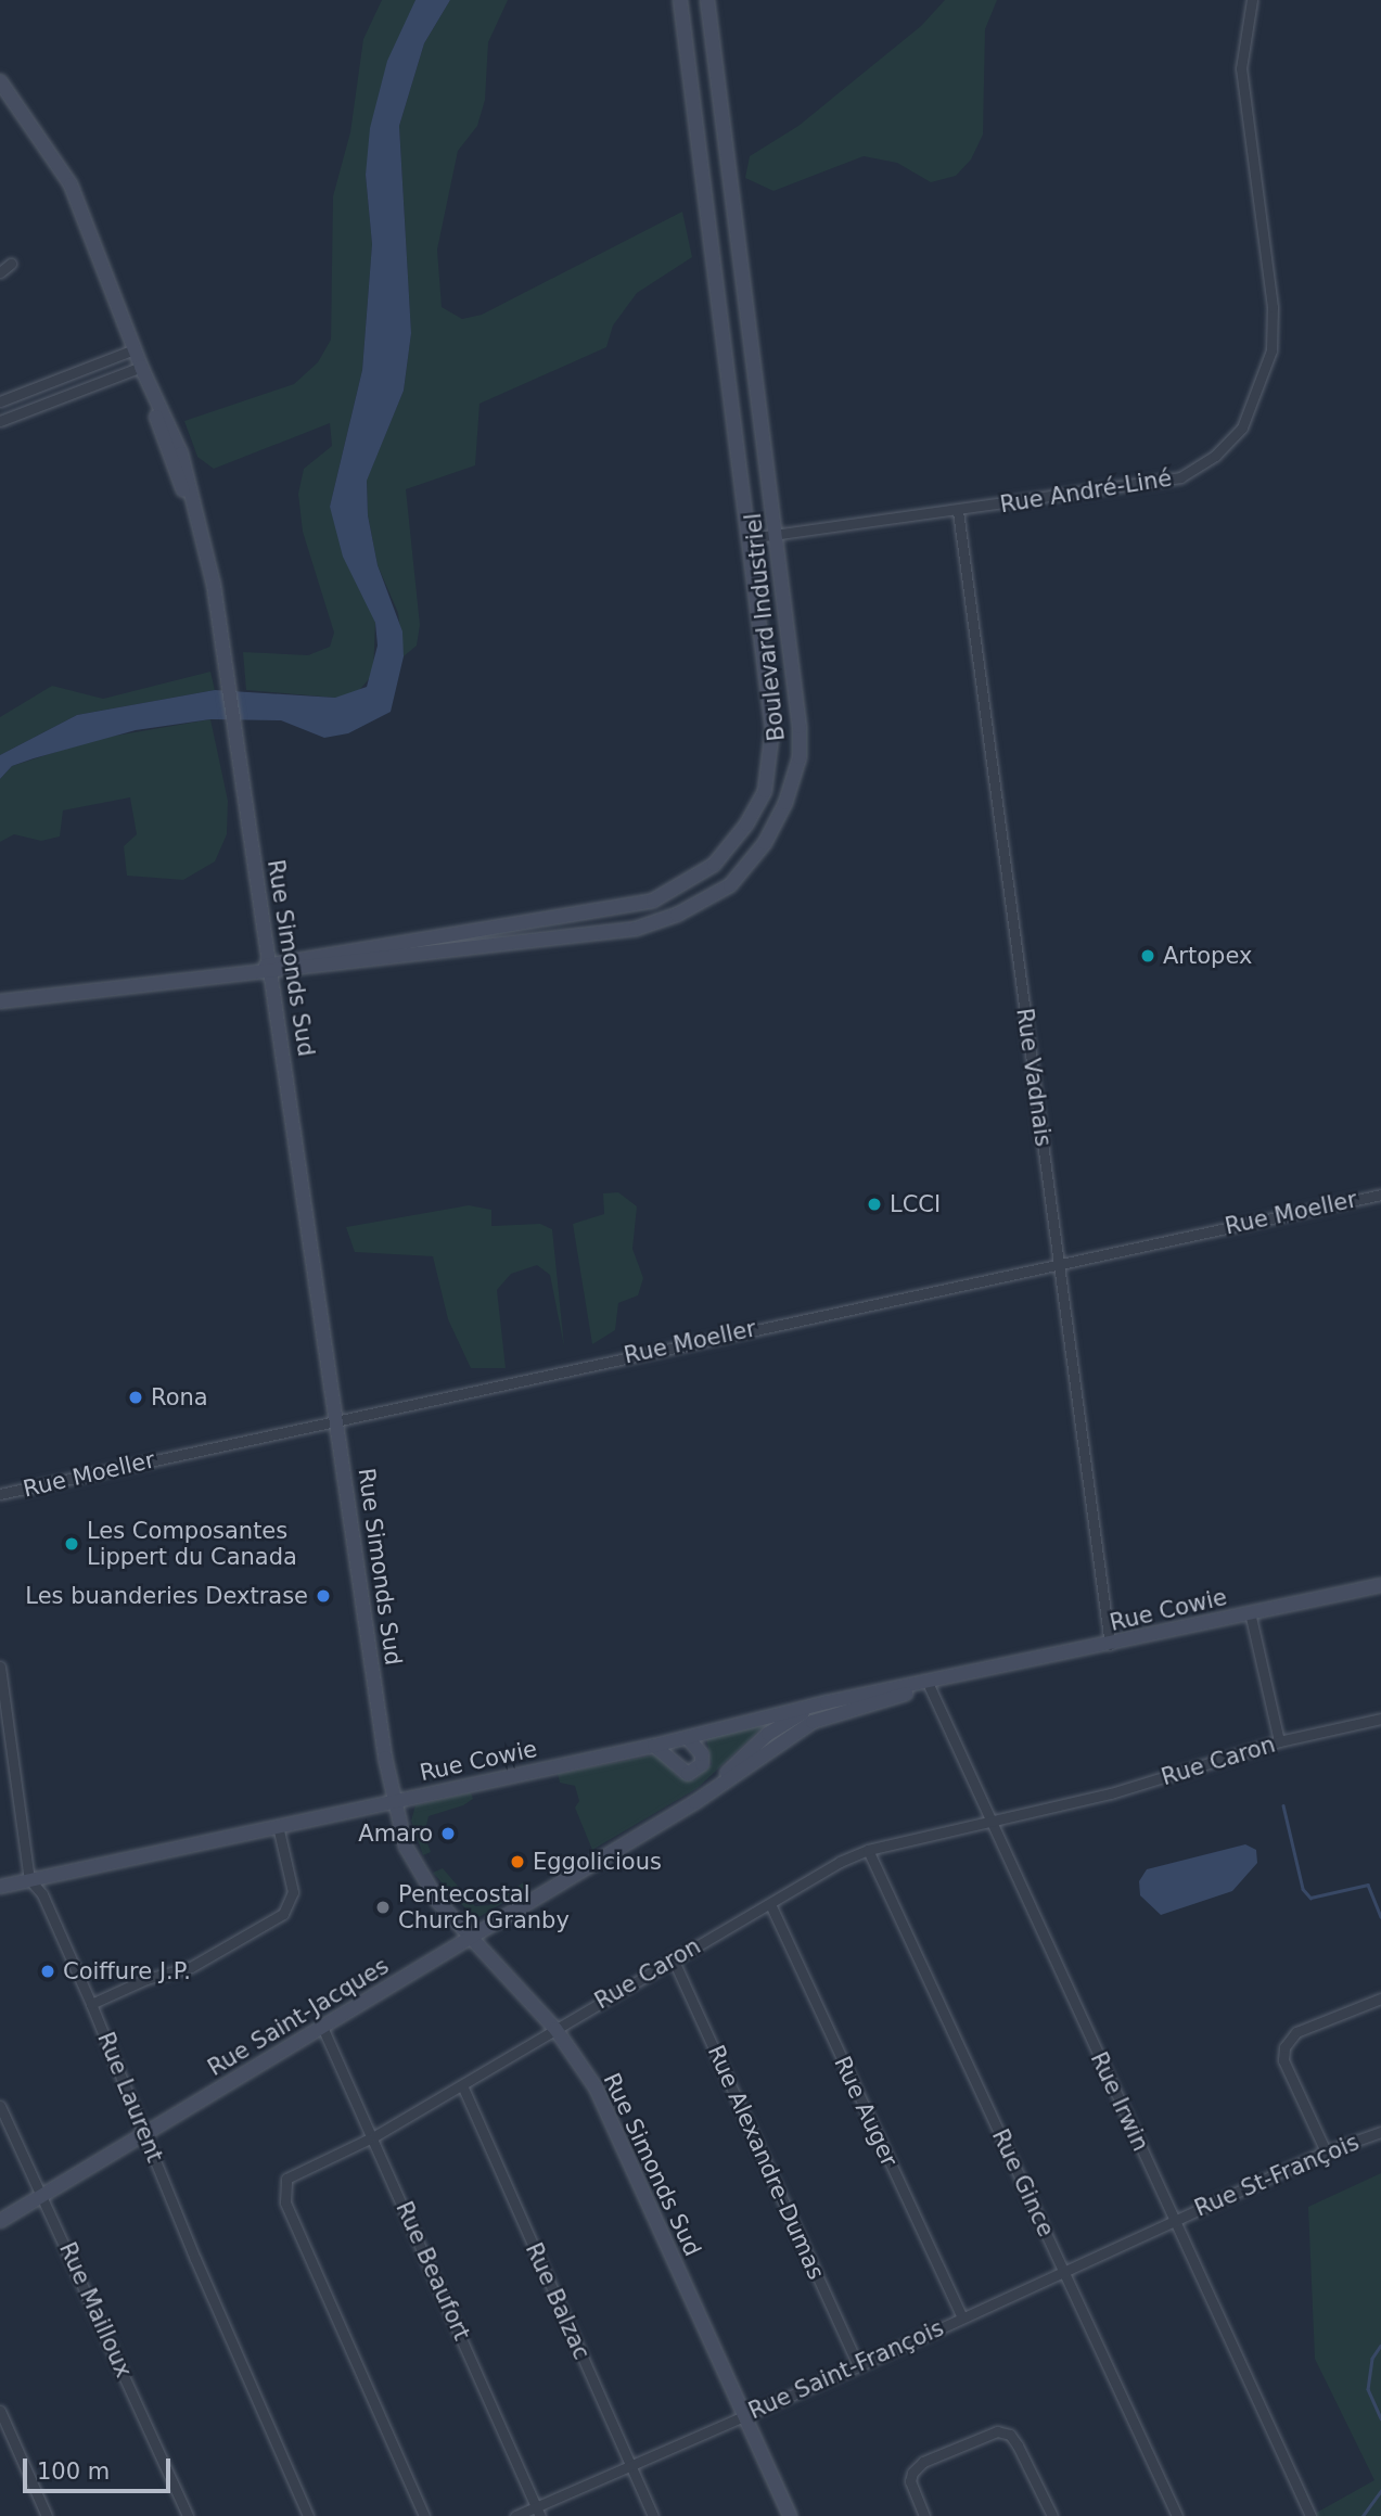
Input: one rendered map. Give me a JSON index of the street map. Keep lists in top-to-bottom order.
{
  "streets": {
    "street": [
      "Rue André-Liné",
      "Boulevard Industriel",
      "Rue Simonds Sud",
      "Rue Vadnais",
      "Rue Moeller",
      "Rue Cowie",
      "Rue Caron",
      "Rue Saint-Jacques",
      "Rue Laurent",
      "Rue Irwin",
      "Rue Auger",
      "Rue Alexandre-Dumas",
      "Rue St-François",
      "Rue Gince",
      "Rue Beaufort",
      "Rue Balzac",
      "Rue Mailloux",
      "Rue Saint-François"
    ]
  },
  "crossings": [
    ["Rue André-Liné", "Boulevard Industriel"],
    ["Rue André-Liné", "Rue Vadnais"],
    ["Boulevard Industriel", "Rue Simonds Sud"],
    ["Rue Simonds Sud", "Rue Moeller"],
    ["Rue Simonds Sud", "Rue Cowie"],
    ["Rue Simonds Sud", "Rue Caron"],
    ["Rue Simonds Sud", "Rue Saint-Jacques"],
    ["Rue Simonds Sud", "Rue Saint-François"],
    ["Rue Vadnais", "Rue Moeller"],
    ["Rue Vadnais", "Rue Cowie"],
    ["Rue Cowie", "Rue Saint-Jacques"],
    ["Rue Cowie", "Rue Laurent"],
    ["Rue Cowie", "Rue Irwin"],
    ["Rue Caron", "Rue Irwin"],
    ["Rue Caron", "Rue Auger"],
    ["Rue Caron", "Rue Alexandre-Dumas"],
    ["Rue Caron", "Rue Gince"],
    ["Rue Caron", "Rue Beaufort"],
    ["Rue Caron", "Rue Balzac"],
    ["Rue Saint-Jacques", "Rue Laurent"],
    ["Rue Saint-Jacques", "Rue Irwin"],
    ["Rue Saint-Jacques", "Rue Beaufort"],
    ["Rue Saint-Jacques", "Rue Mailloux"],
    ["Rue Irwin", "Rue St-François"],
    ["Rue Irwin", "Rue Saint-François"],
    ["Rue Auger", "Rue Saint-François"],
    ["Rue Alexandre-Dumas", "Rue Saint-François"],
    ["Rue St-François", "Rue Saint-François"],
    ["Rue Gince", "Rue Saint-François"],
    ["Rue Beaufort", "Rue Saint-François"],
    ["Rue Balzac", "Rue Saint-François"]
  ],
  "places": [
    "Artopex",
    "LCCI",
    "Rona",
    "Les Composantes Lippert du Canada",
    "Les buanderies Dextrase",
    "Amaro",
    "Eggolicious",
    "Pentecostal Church Granby",
    "Coiffure J.P."
  ],
  "scale_bar": "100 m"
}
